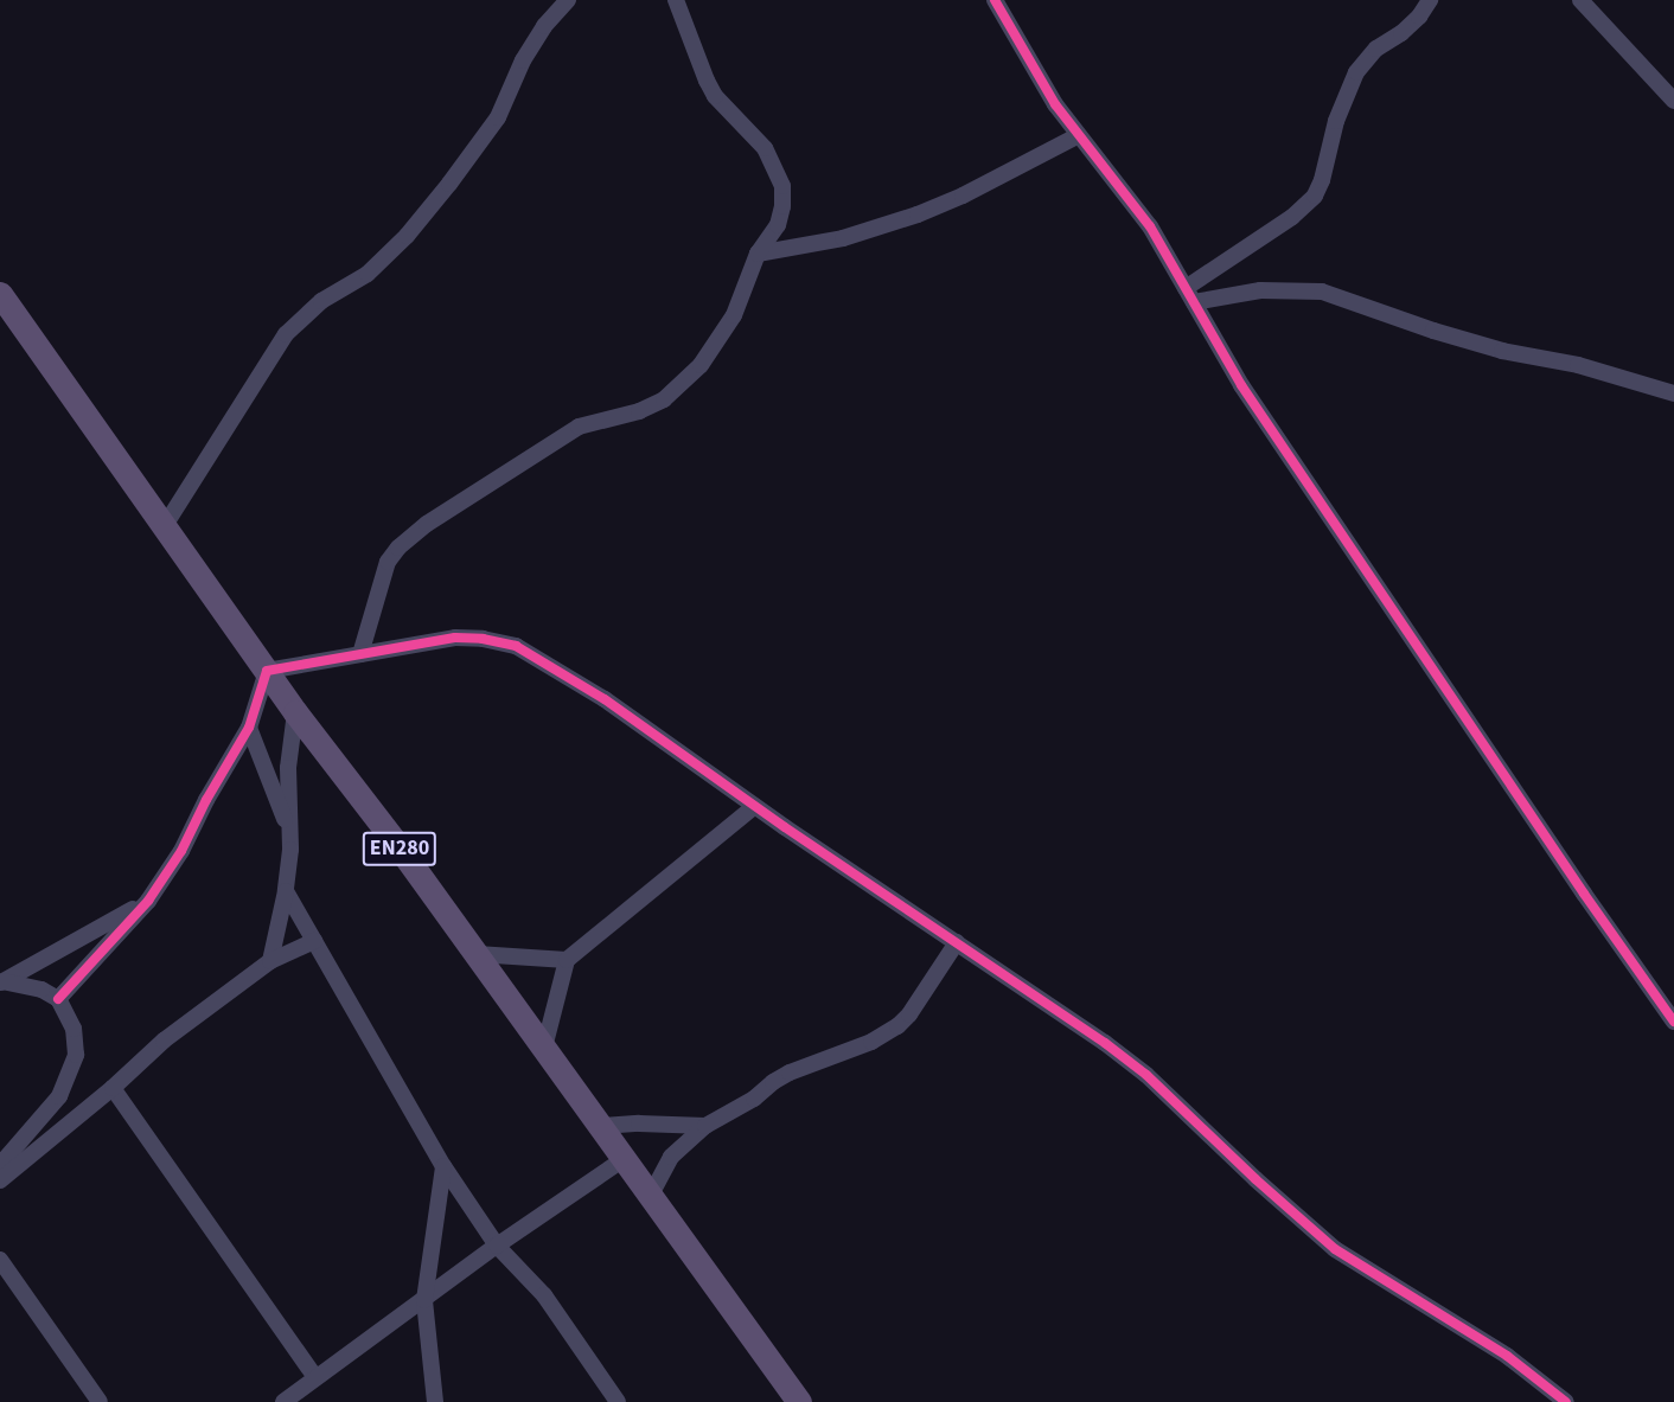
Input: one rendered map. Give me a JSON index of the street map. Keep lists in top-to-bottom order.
{
  "streets": {
    "main road": ["EN280"]
  }
}
